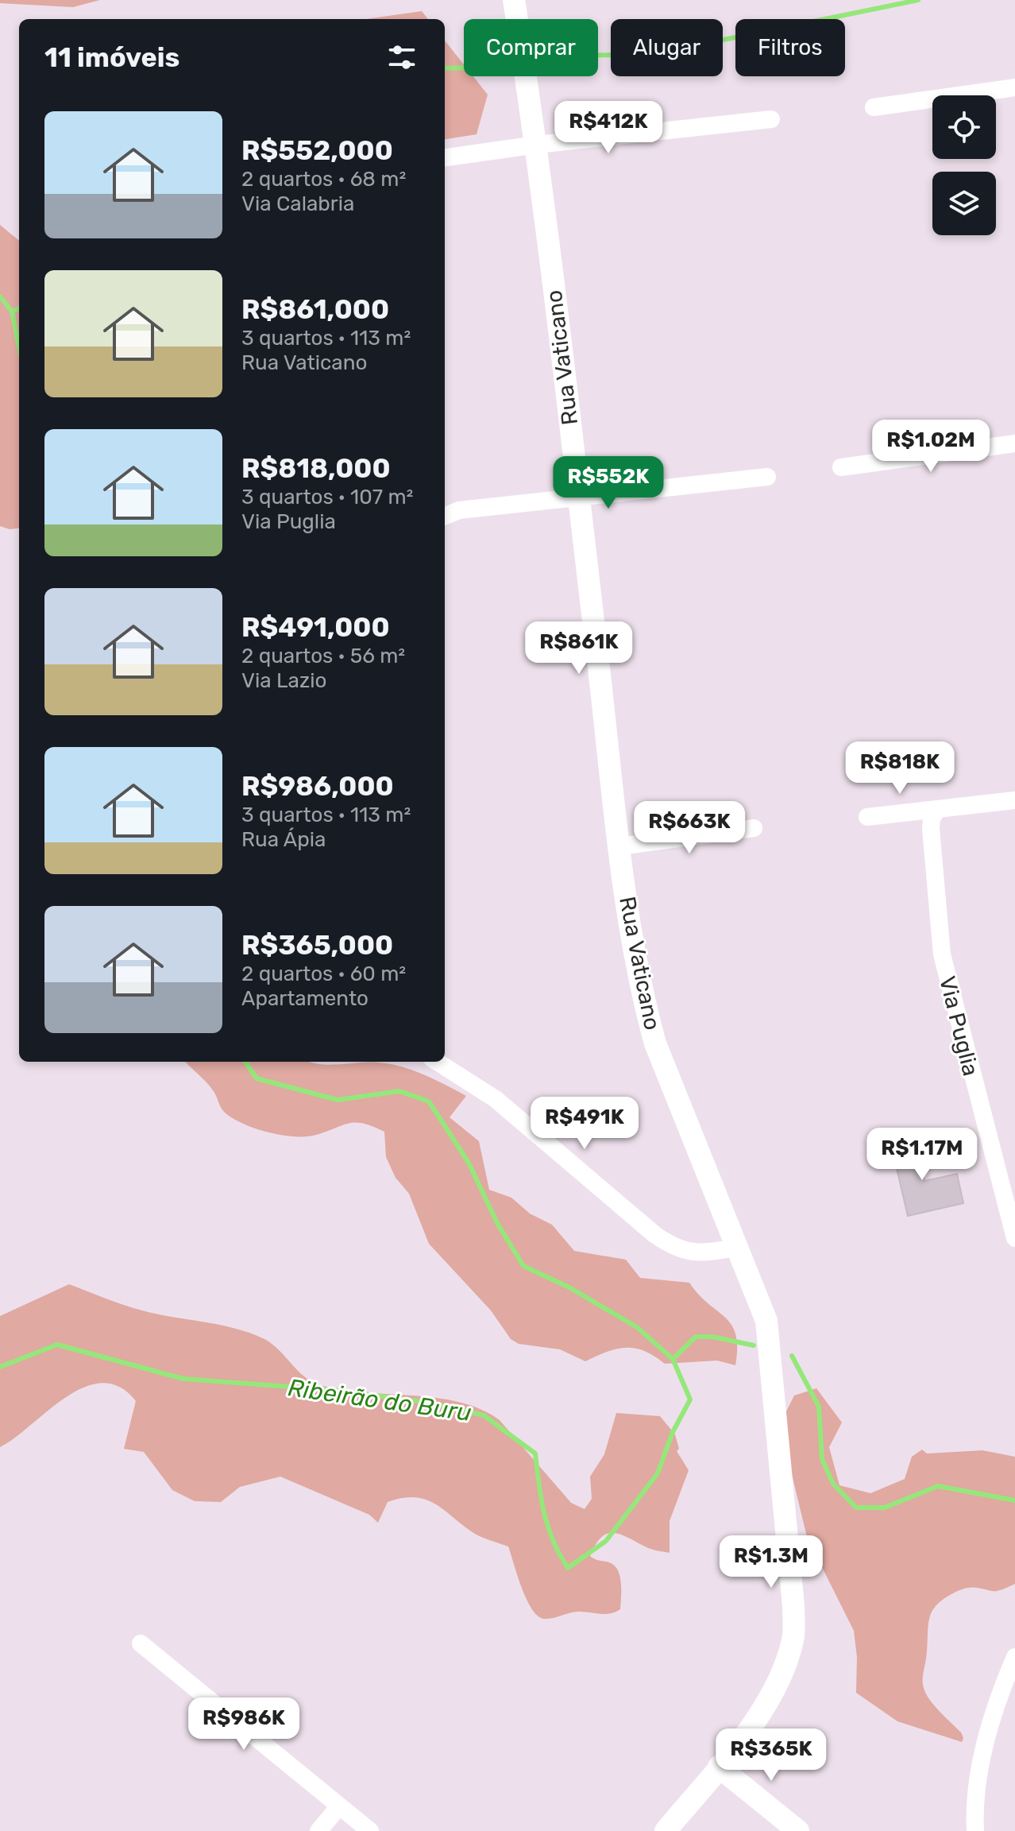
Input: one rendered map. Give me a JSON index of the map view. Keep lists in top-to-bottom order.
{
  "streets": {
    "street": ["Rua Vaticano", "Via Puglia"]
  },
  "water": ["Ribeirão do Buru"],
  "page": {
    "chip": ["Comprar", "Alugar", "Filtros"],
    "heading": "11 imóveis",
    "list": [
      {
        "name": "R$552,000",
        "note": "2 quartos · 68 m² · Via Calabria"
      },
      {
        "name": "R$861,000",
        "note": "3 quartos · 113 m² · Rua Vaticano"
      },
      {
        "name": "R$818,000",
        "note": "3 quartos · 107 m² · Via Puglia"
      },
      {
        "name": "R$491,000",
        "note": "2 quartos · 56 m² · Via Lazio"
      },
      {
        "name": "R$986,000",
        "note": "3 quartos · 113 m² · Rua Ápia"
      },
      {
        "name": "R$365,000",
        "note": "2 quartos · 60 m² · Apartamento"
      }
    ],
    "price": [
      "R$412K",
      "R$1.02M",
      "R$552K",
      "R$861K",
      "R$818K",
      "R$663K",
      "R$491K",
      "R$1.17M",
      "R$1.3M",
      "R$986K",
      "R$365K"
    ]
  }
}
